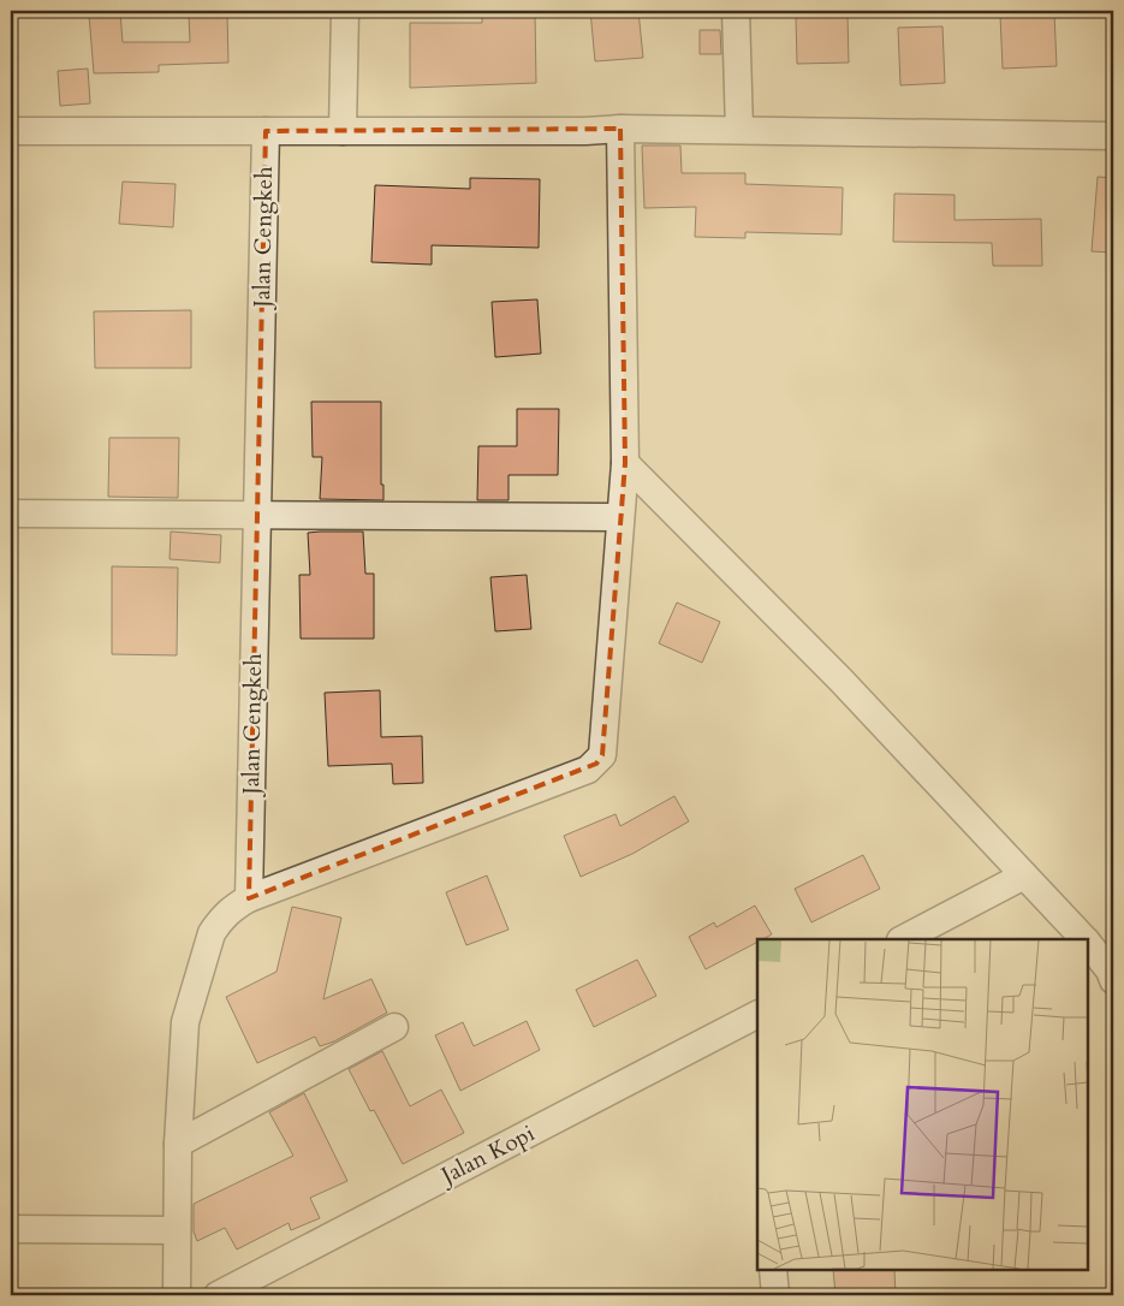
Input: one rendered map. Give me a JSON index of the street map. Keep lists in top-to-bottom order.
{
  "streets": {
    "street": ["Jalan Cengkeh", "Jalan Kopi"]
  }
}
